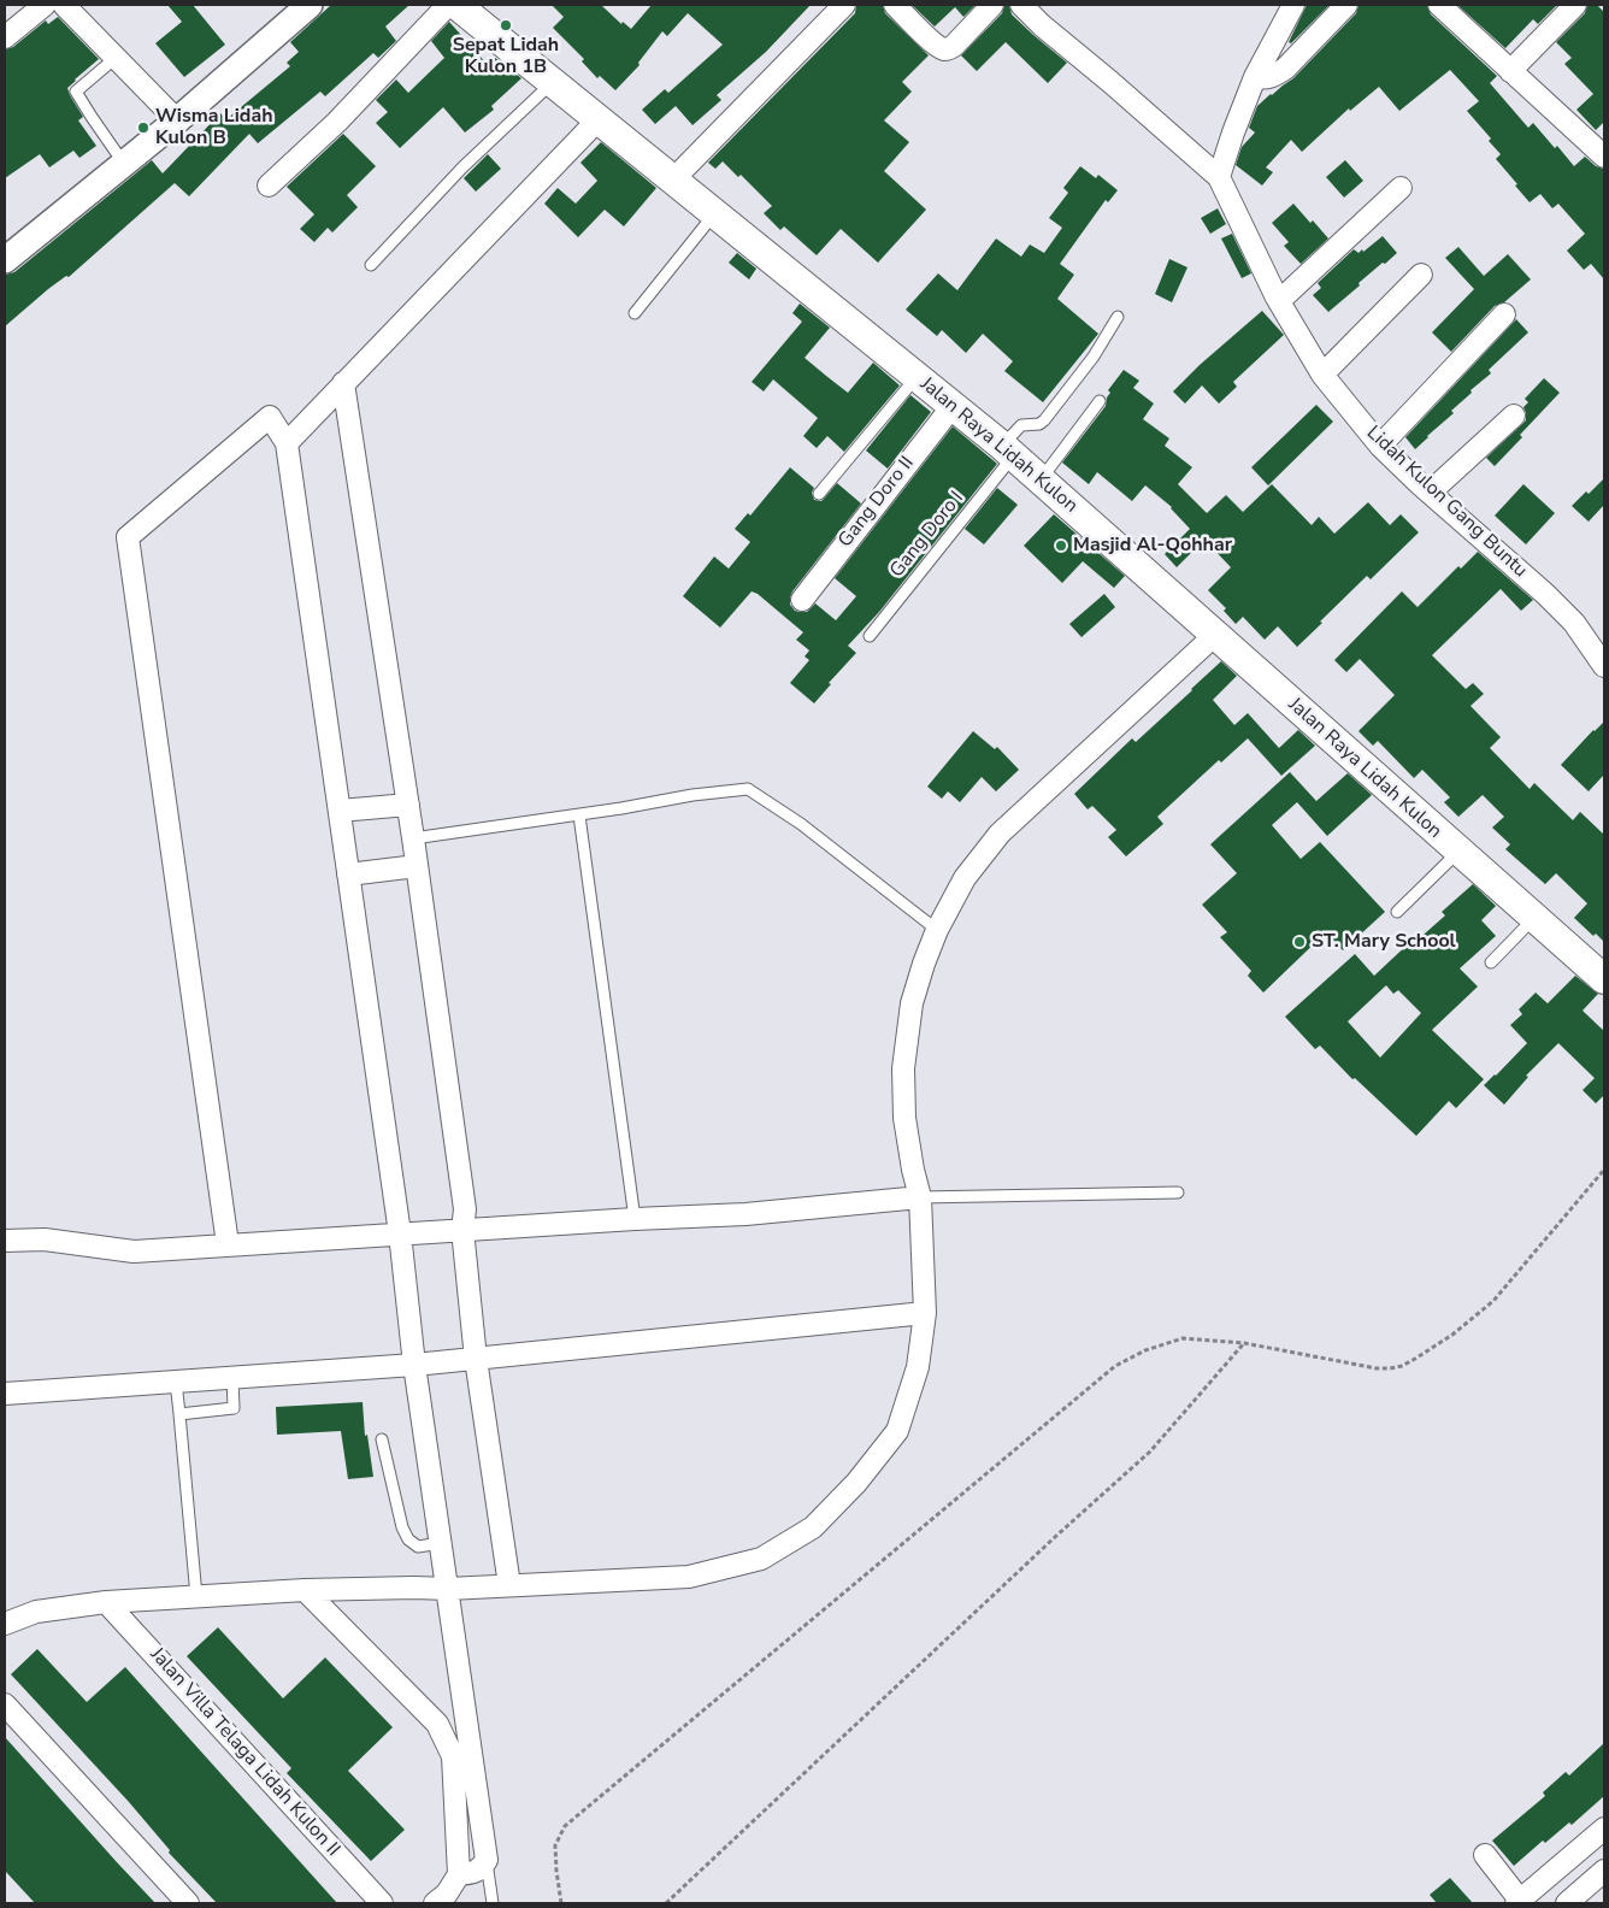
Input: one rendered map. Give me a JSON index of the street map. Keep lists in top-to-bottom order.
{
  "streets": {
    "main road": ["Jalan Raya Lidah Kulon"],
    "street": ["Gang Doro II", "Lidah Kulon Gang Buntu", "Jalan Villa Telaga Lidah Kulon II"],
    "lane": ["Gang Doro I"]
  },
  "crossings": [
    ["Jalan Raya Lidah Kulon", "Gang Doro II"],
    ["Jalan Raya Lidah Kulon", "Gang Doro I"]
  ],
  "places": [
    "Sepat Lidah Kulon 1B",
    "Wisma Lidah Kulon B",
    "Masjid Al-Qohhar",
    "ST. Mary School"
  ]
}
